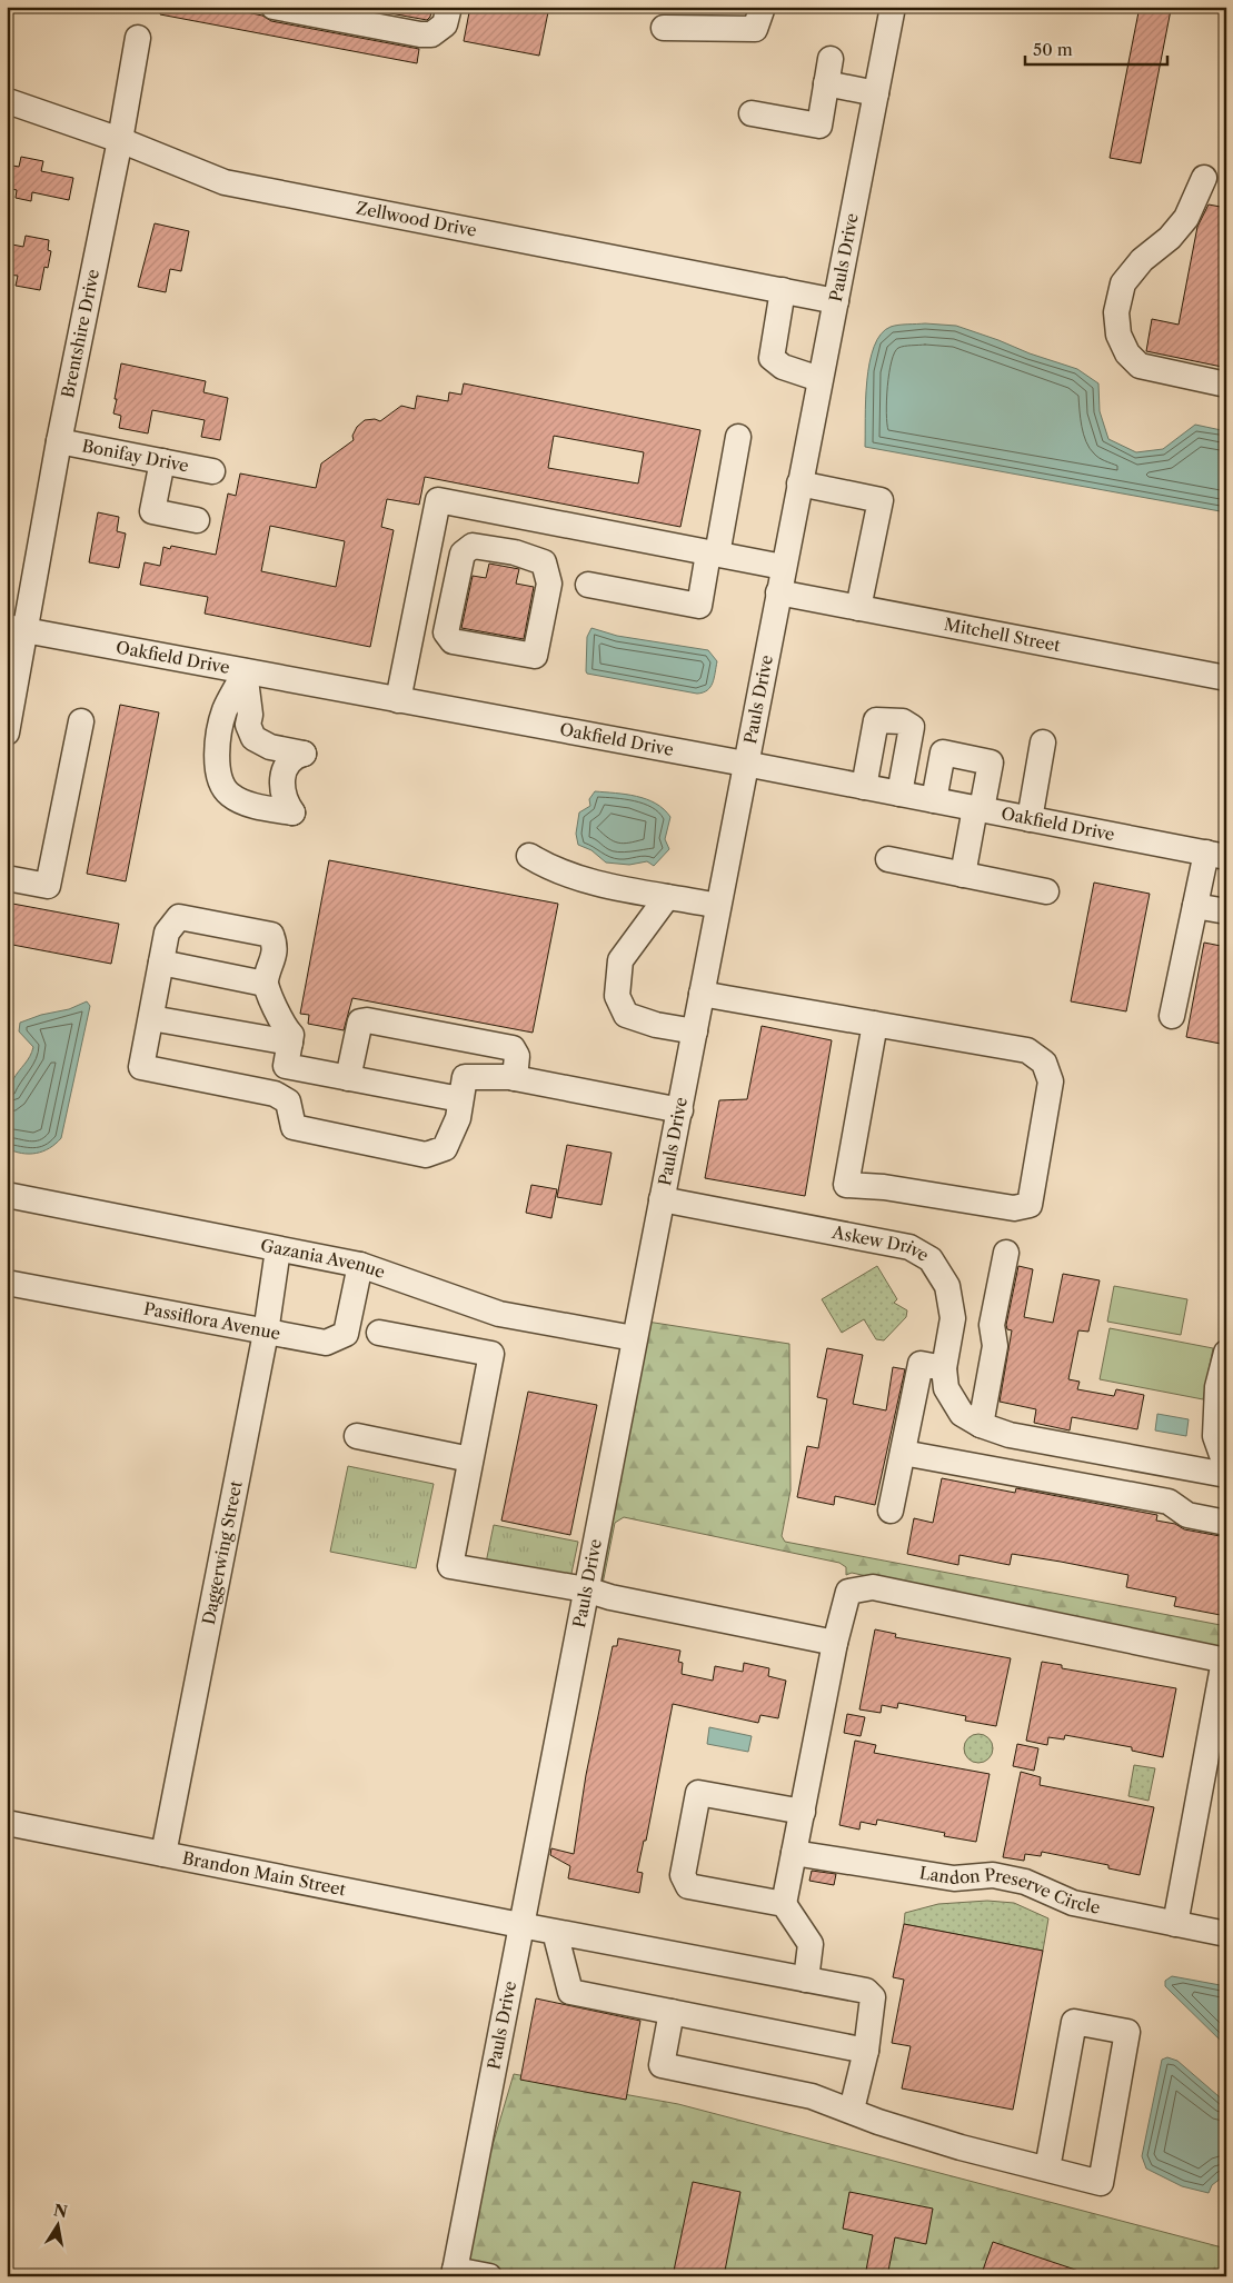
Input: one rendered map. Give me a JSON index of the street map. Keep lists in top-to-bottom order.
{
  "streets": {
    "street": [
      "Zellwood Drive",
      "Pauls Drive",
      "Brentshire Drive",
      "Bonifay Drive",
      "Mitchell Street",
      "Oakfield Drive",
      "Askew Drive",
      "Gazania Avenue",
      "Passiflora Avenue",
      "Daggerwing Street",
      "Brandon Main Street",
      "Landon Preserve Circle"
    ]
  },
  "crossings": [
    ["Zellwood Drive", "Pauls Drive"],
    ["Zellwood Drive", "Brentshire Drive"],
    ["Pauls Drive", "Mitchell Street"],
    ["Pauls Drive", "Oakfield Drive"],
    ["Pauls Drive", "Askew Drive"],
    ["Pauls Drive", "Gazania Avenue"],
    ["Pauls Drive", "Brandon Main Street"],
    ["Brentshire Drive", "Bonifay Drive"],
    ["Brentshire Drive", "Oakfield Drive"],
    ["Gazania Avenue", "Passiflora Avenue"],
    ["Gazania Avenue", "Daggerwing Street"],
    ["Passiflora Avenue", "Daggerwing Street"],
    ["Daggerwing Street", "Brandon Main Street"]
  ],
  "scale_bar": "50 m",
  "north": "top"
}
